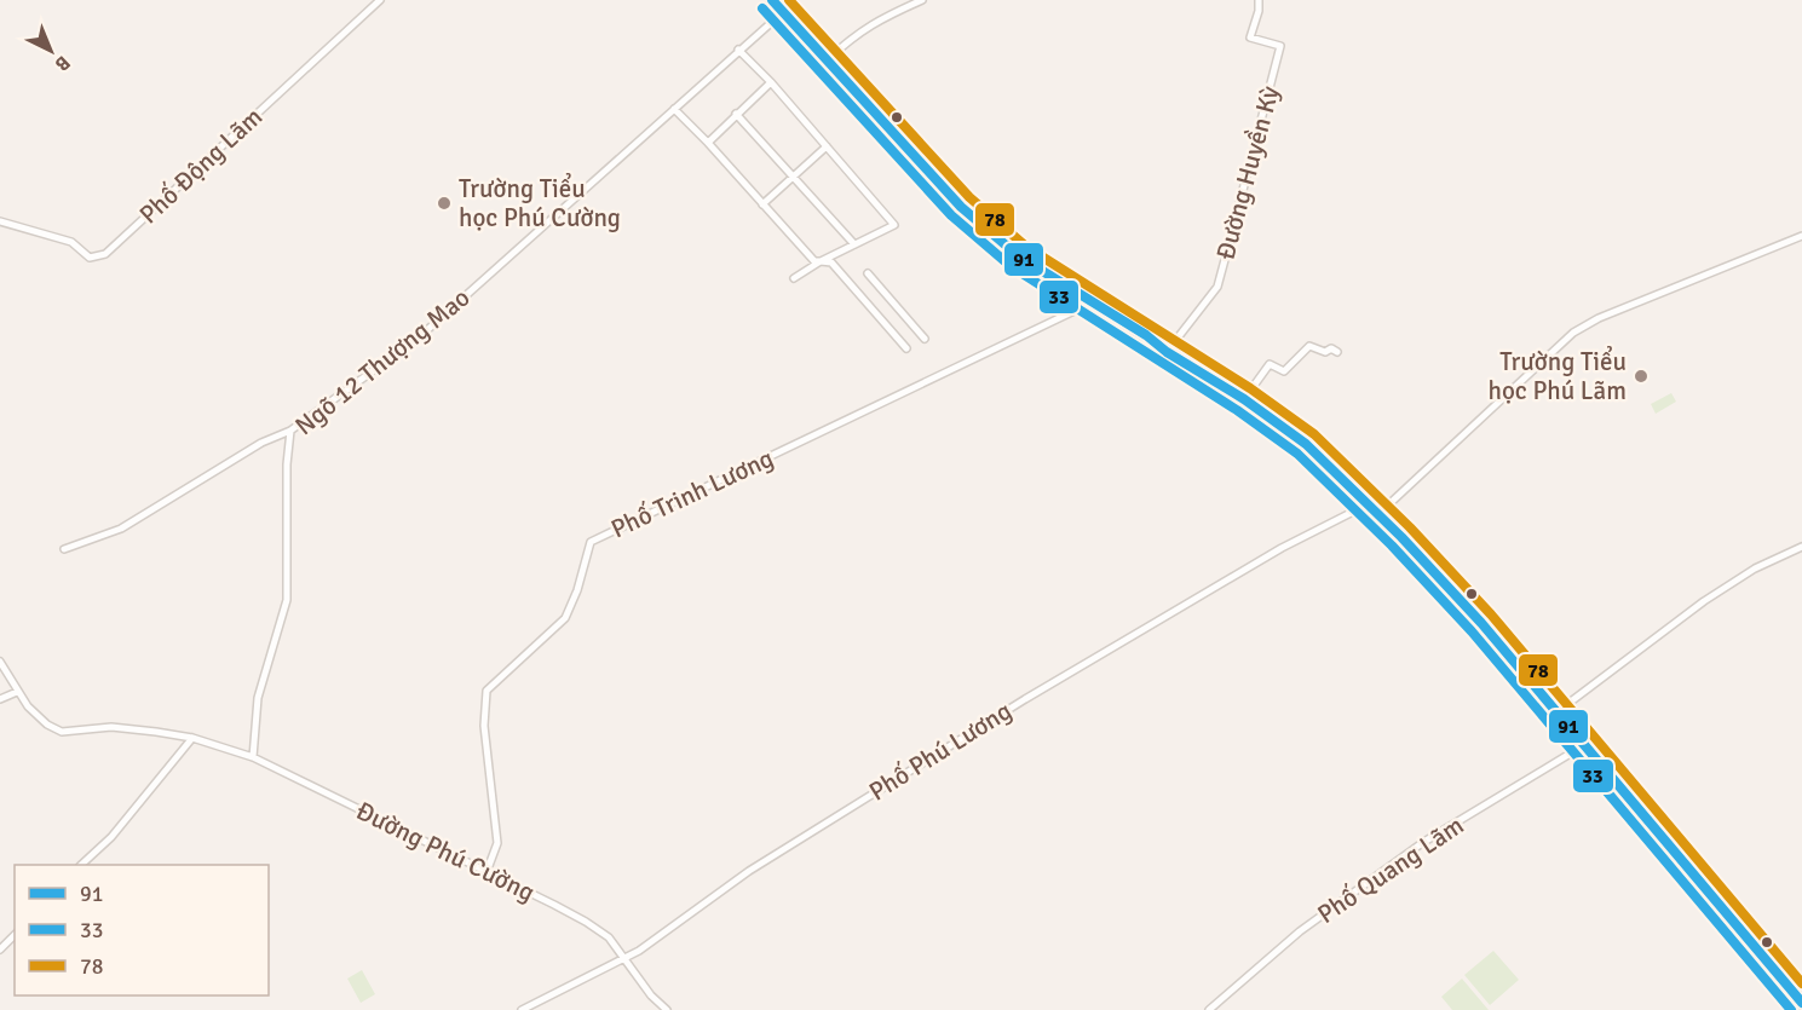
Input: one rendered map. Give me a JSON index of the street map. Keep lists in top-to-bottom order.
{
  "streets": {
    "street": [
      "Phố Động Lãm",
      "Đường Huyền Kỳ",
      "Ngõ 12 Thượng Mao",
      "Phố Trinh Lương",
      "Phố Phú Lương",
      "Đường Phú Cường",
      "Phố Quang Lãm"
    ]
  },
  "crossings": [
    ["Ngõ 12 Thượng Mao", "Đường Phú Cường"],
    ["Phố Trinh Lương", "Đường Phú Cường"],
    ["Phố Phú Lương", "Đường Phú Cường"]
  ],
  "places": ["Trường Tiểu học Phú Cường", "Trường Tiểu học Phú Lãm"],
  "lines": ["transit line 91", "transit line 78", "transit line 33"],
  "legend": ["91", "33", "78"],
  "north": "bottom right"
}
